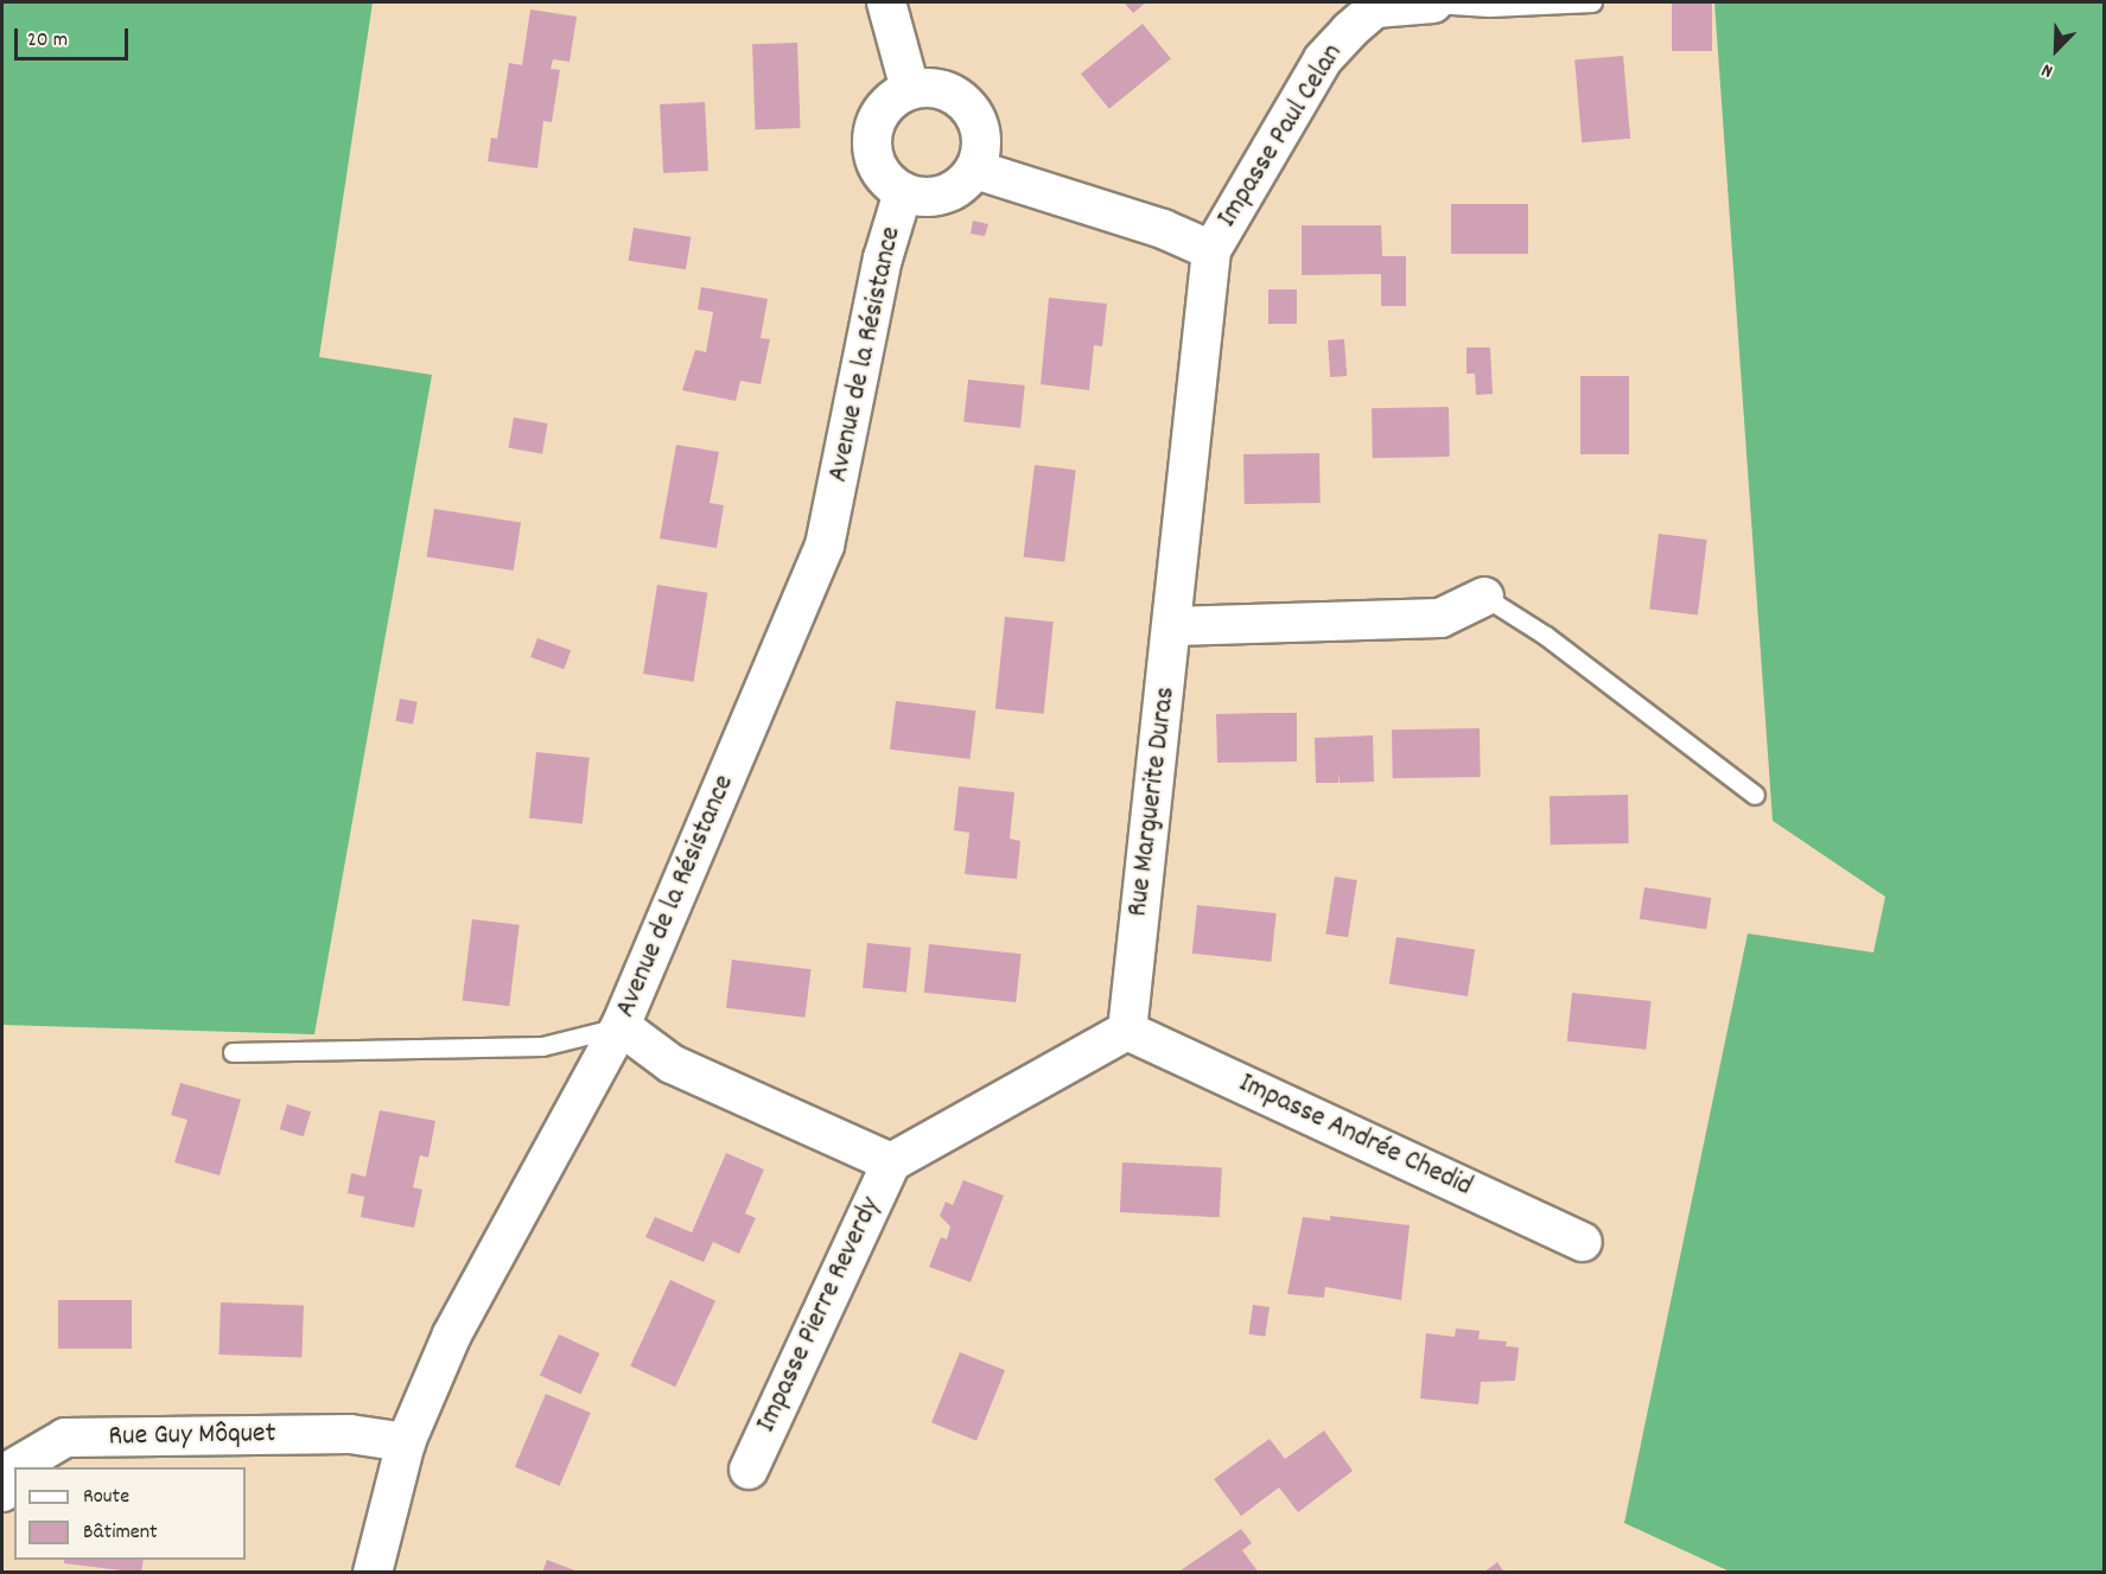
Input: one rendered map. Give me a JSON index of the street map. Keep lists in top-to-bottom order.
{
  "streets": {
    "street": [
      "Impasse Paul Celan",
      "Avenue de la Résistance",
      "Rue Marguerite Duras",
      "Impasse Andrée Chedid",
      "Impasse Pierre Reverdy",
      "Rue Guy Môquet"
    ]
  },
  "crossings": [
    ["Impasse Paul Celan", "Rue Marguerite Duras"],
    ["Avenue de la Résistance", "Rue Guy Môquet"],
    ["Rue Marguerite Duras", "Impasse Andrée Chedid"]
  ],
  "legend": ["Route", "Bâtiment"],
  "scale_bar": "20 m",
  "north": "bottom left"
}
